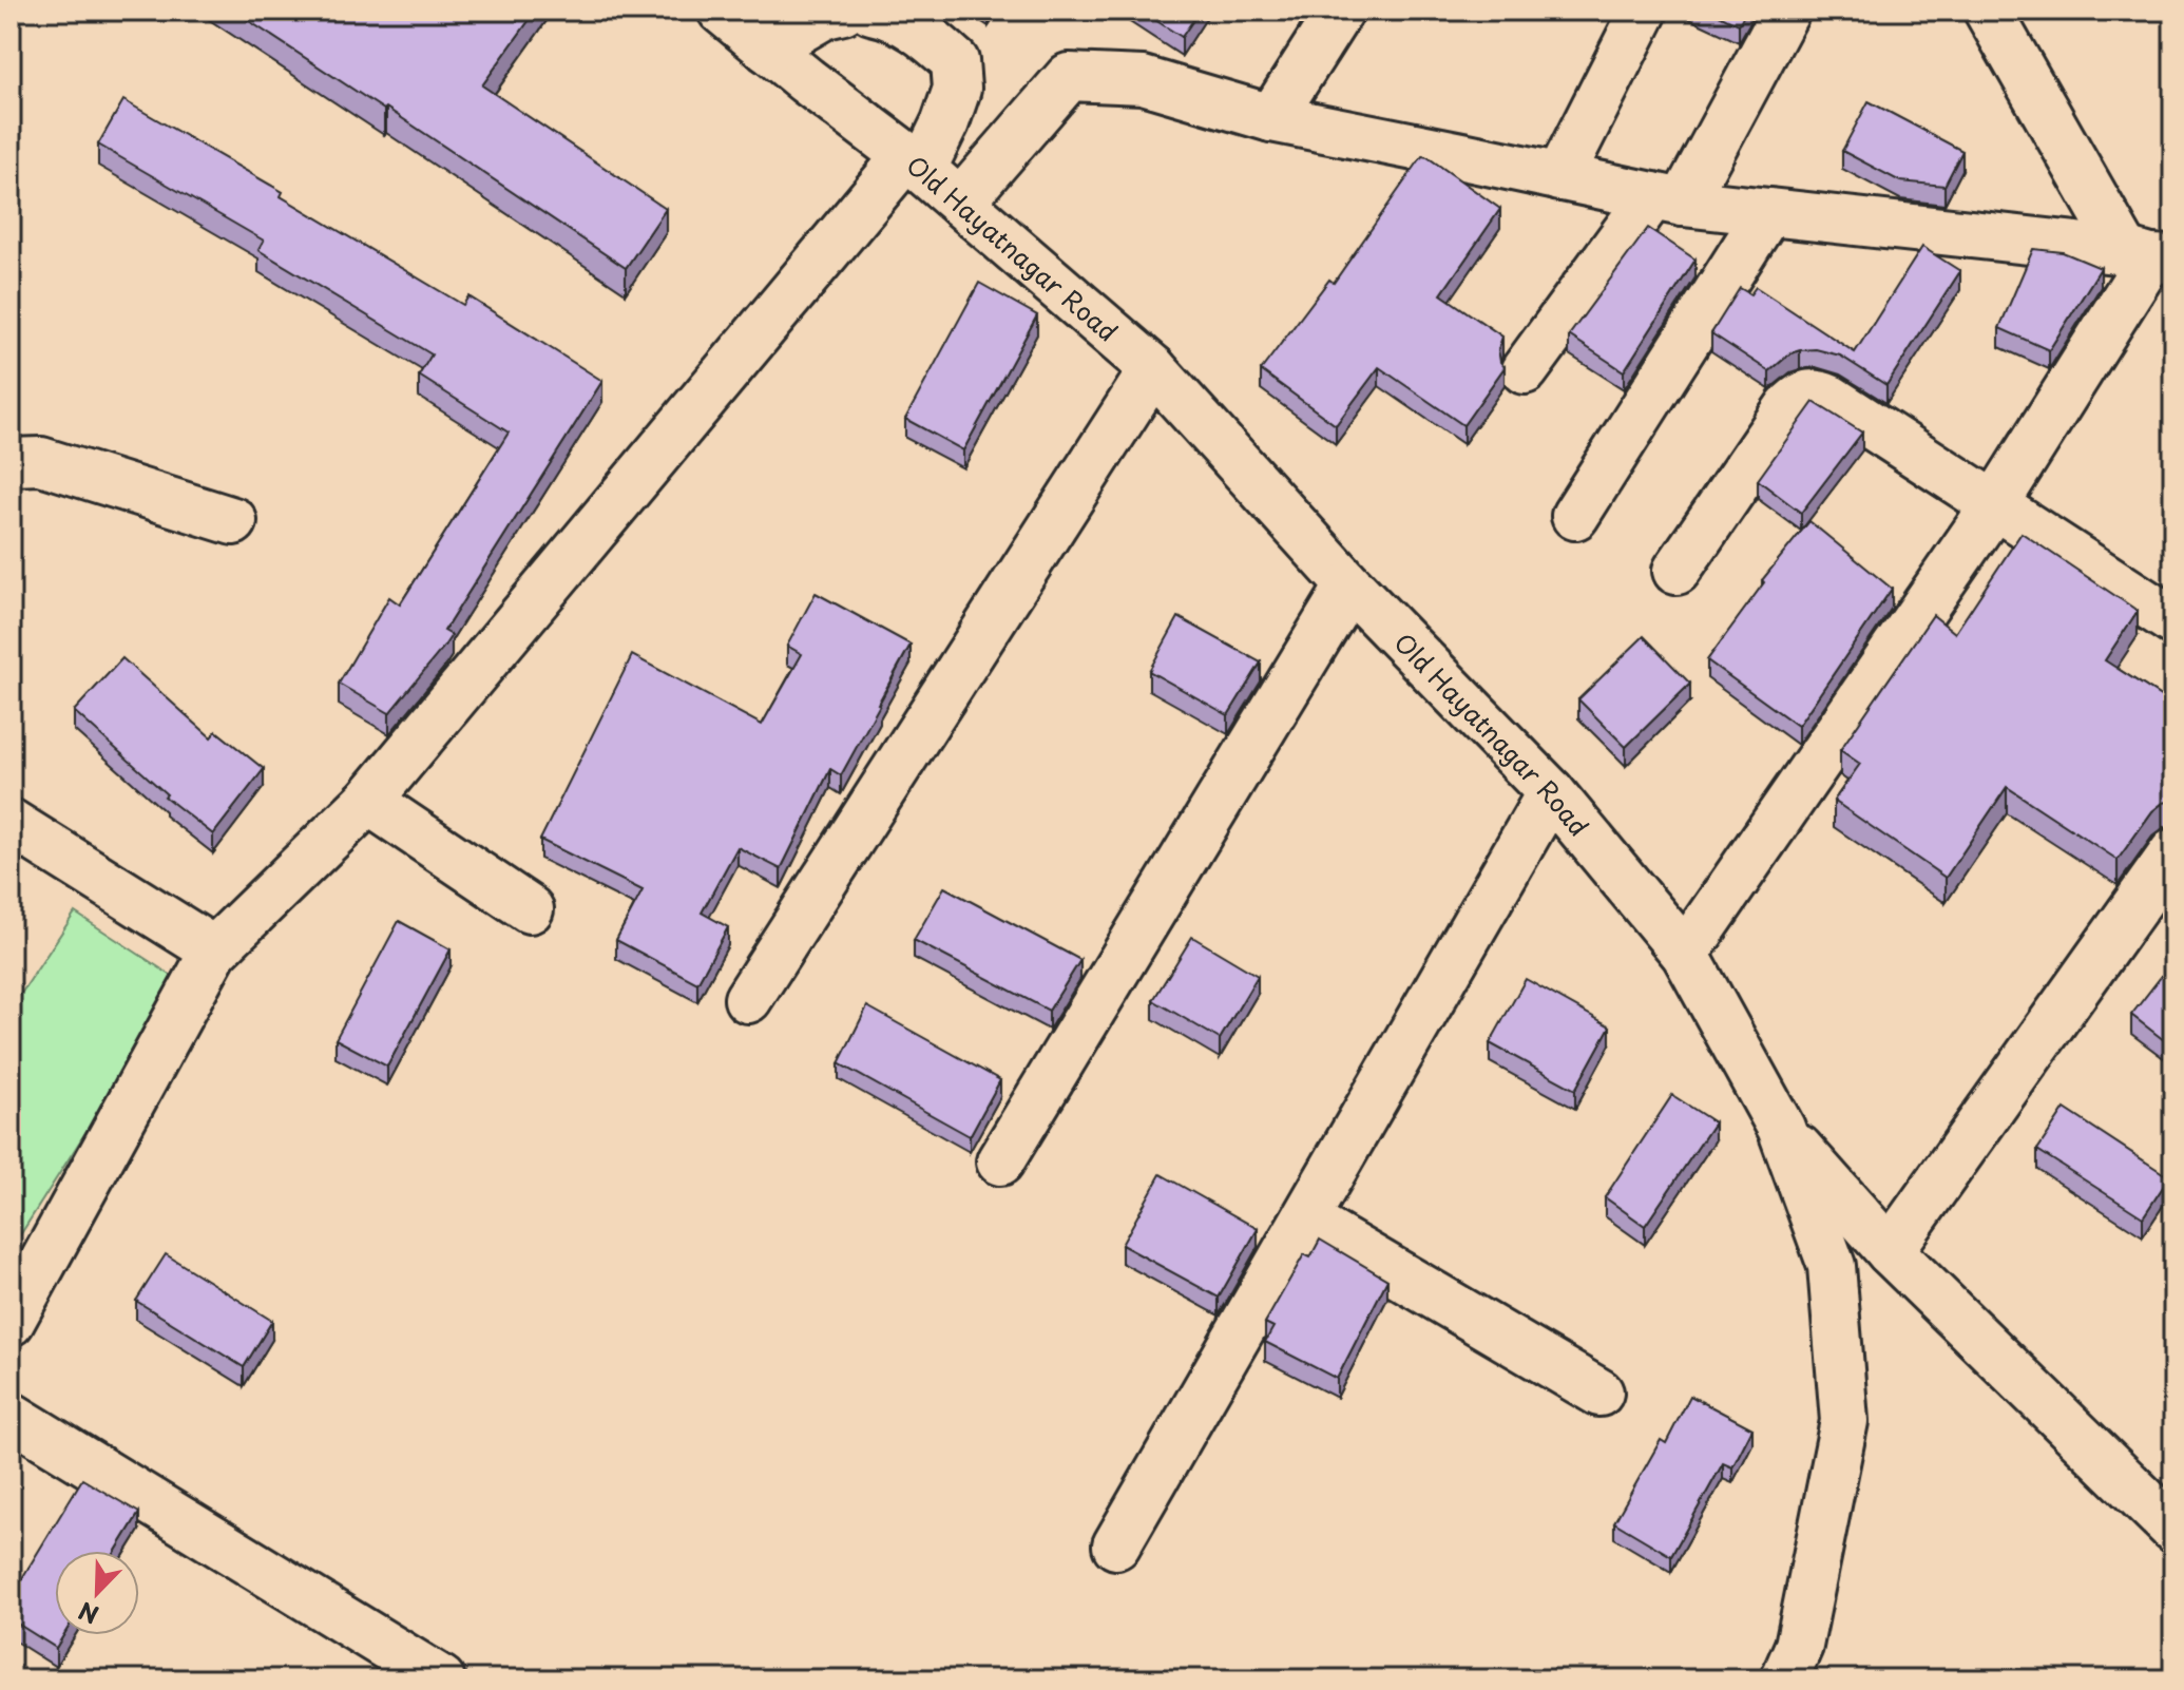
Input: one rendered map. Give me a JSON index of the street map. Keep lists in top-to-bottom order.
{
  "streets": {
    "street": ["Old Hayatnagar Road"]
  },
  "north": "bottom left"
}
